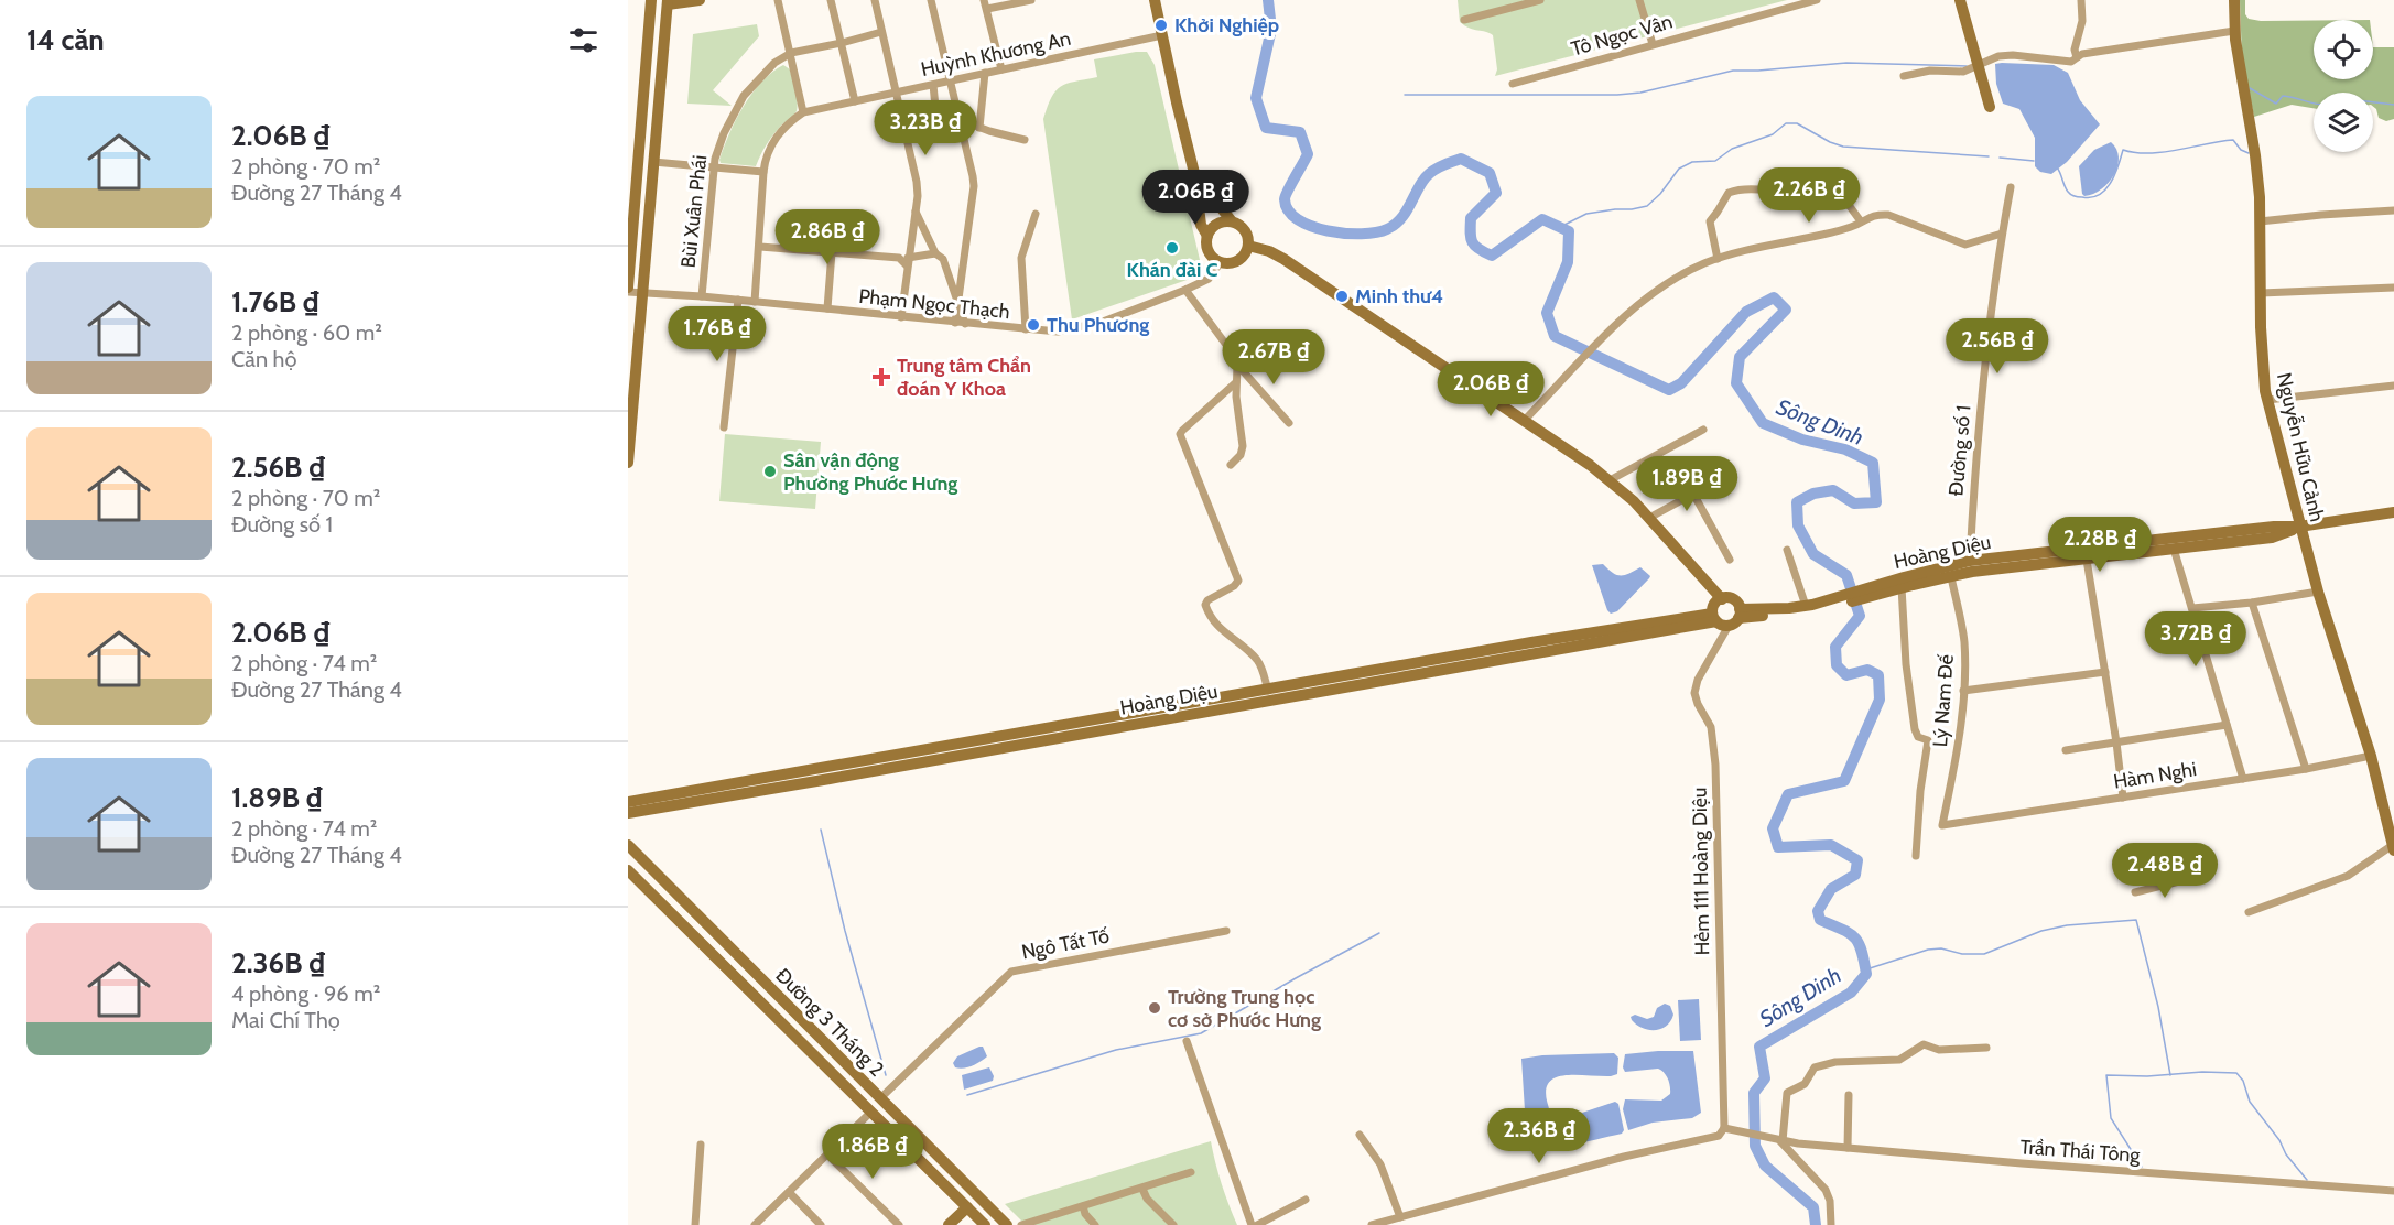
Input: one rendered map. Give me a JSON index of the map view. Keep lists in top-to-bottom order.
{
  "streets": {
    "main road": ["Nguyễn Hữu Cảnh", "Hoàng Diệu", "Đường 3 Tháng 2"],
    "street": [
      "Tô Ngọc Vân",
      "Huỳnh Khương An",
      "Bùi Xuân Phái",
      "Phạm Ngọc Thạch",
      "Đường số 1",
      "Lý Nam Đế",
      "Hàm Nghi",
      "Hẻm 111 Hoàng Diệu",
      "Ngô Tất Tố",
      "Trần Thái Tông"
    ]
  },
  "crossings": [
    ["Huỳnh Khương An", "Phạm Ngọc Thạch"],
    ["Bùi Xuân Phái", "Phạm Ngọc Thạch"],
    ["Nguyễn Hữu Cảnh", "Hoàng Diệu"],
    ["Nguyễn Hữu Cảnh", "Hàm Nghi"],
    ["Đường số 1", "Hoàng Diệu"],
    ["Hoàng Diệu", "Lý Nam Đế"],
    ["Hoàng Diệu", "Hẻm 111 Hoàng Diệu"],
    ["Lý Nam Đế", "Hàm Nghi"],
    ["Hẻm 111 Hoàng Diệu", "Trần Thái Tông"],
    ["Ngô Tất Tố", "Đường 3 Tháng 2"]
  ],
  "water": ["Sông Dinh"],
  "places": {
    "other": [
      "Khởi Nghiệp",
      "Khán đài C",
      "Minh thư4",
      "Thu Phương",
      "Sân vận động Phường Phước Hưng",
      "Trường Trung học cơ sở Phước Hưng"
    ],
    "health": ["Trung tâm Chẩn đoán Y Khoa"]
  },
  "page": {
    "heading": "14 căn",
    "list": [
      {
        "name": "2.06B ₫",
        "note": "2 phòng · 70 m² · Đường 27 Tháng 4"
      },
      {
        "name": "1.76B ₫",
        "note": "2 phòng · 60 m² · Căn hộ"
      },
      {
        "name": "2.56B ₫",
        "note": "2 phòng · 70 m² · Đường số 1"
      },
      {
        "name": "2.06B ₫",
        "note": "2 phòng · 74 m² · Đường 27 Tháng 4"
      },
      {
        "name": "1.89B ₫",
        "note": "2 phòng · 74 m² · Đường 27 Tháng 4"
      },
      {
        "name": "2.36B ₫",
        "note": "4 phòng · 96 m² · Mai Chí Thọ"
      }
    ],
    "price": [
      "3.23B ₫",
      "2.26B ₫",
      "2.06B ₫",
      "2.86B ₫",
      "1.76B ₫",
      "2.56B ₫",
      "2.67B ₫",
      "2.06B ₫",
      "1.89B ₫",
      "2.28B ₫",
      "3.72B ₫",
      "2.48B ₫",
      "2.36B ₫",
      "1.86B ₫"
    ]
  }
}
